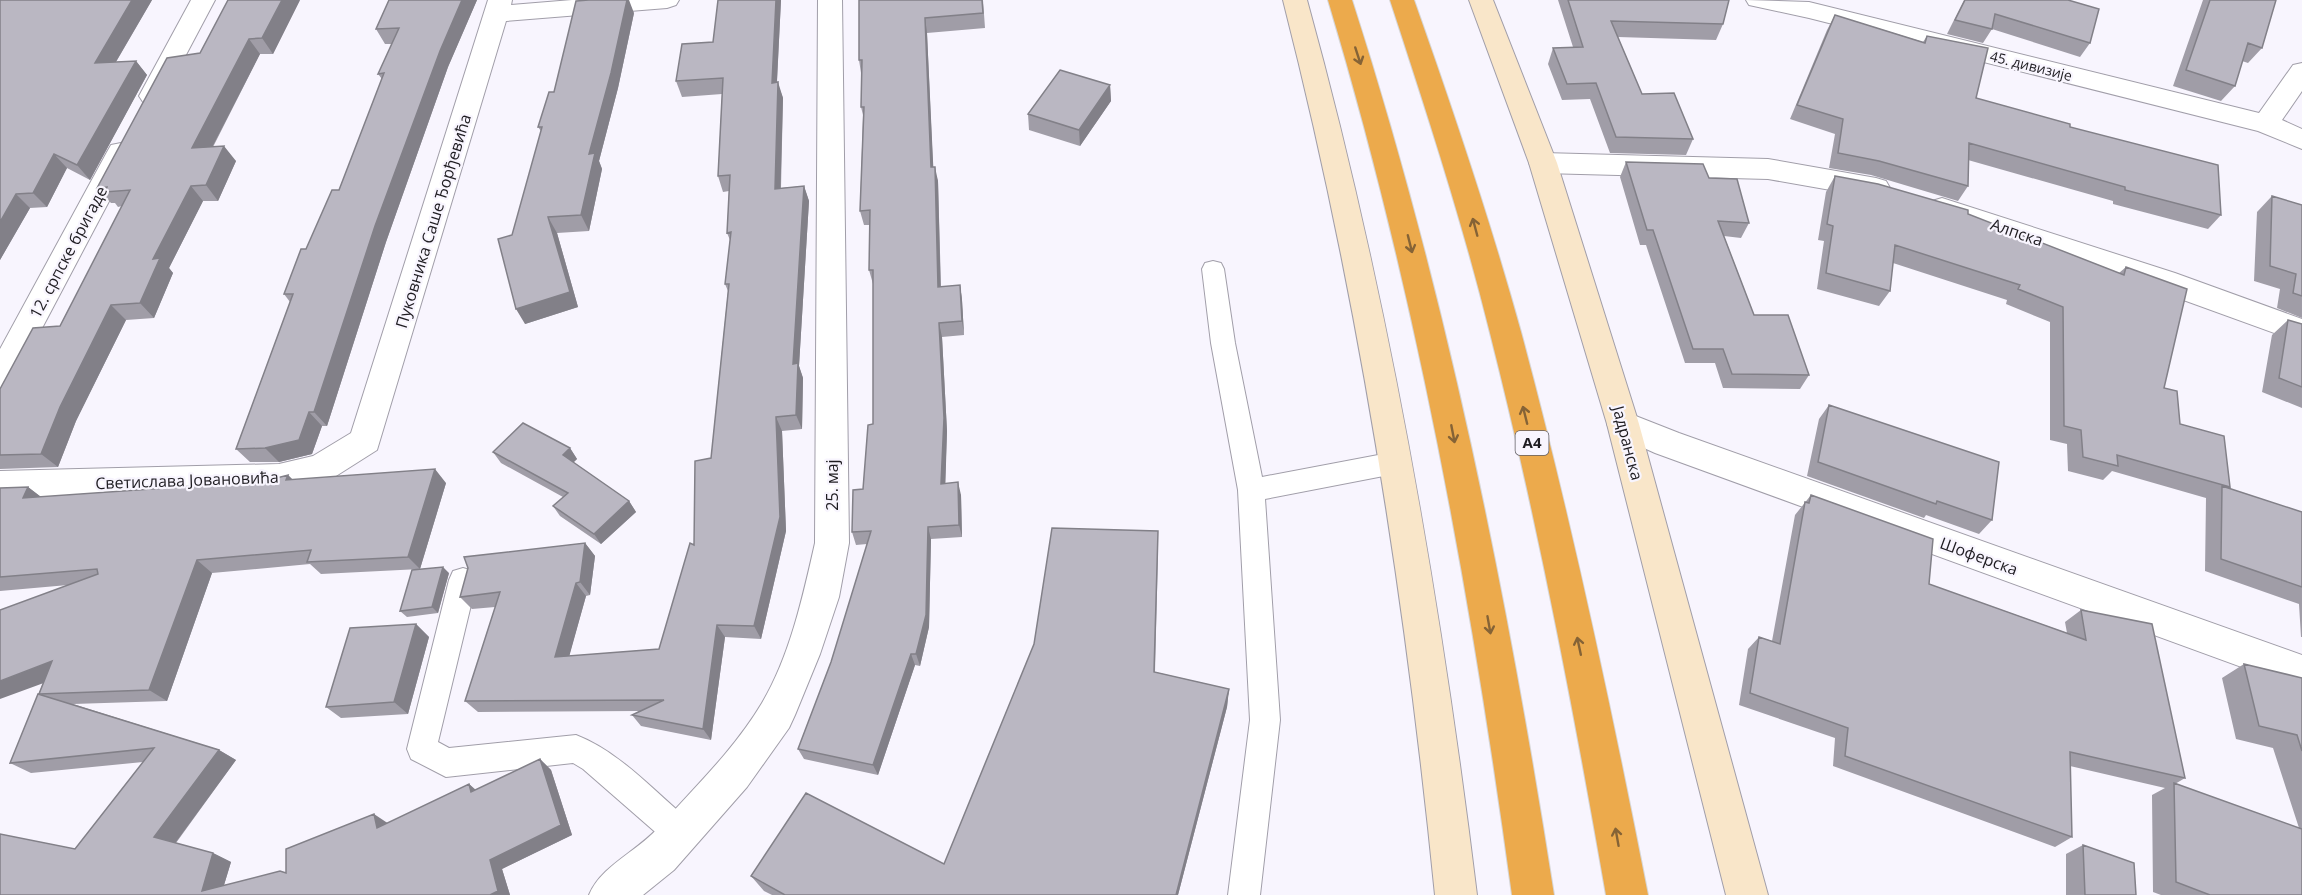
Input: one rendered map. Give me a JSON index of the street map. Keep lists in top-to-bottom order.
{
  "streets": {
    "highway": ["A4"],
    "street": [
      "45. дивизије",
      "Пуковника Саше Ђорђевића",
      "Алпска",
      "12. српске бригаде",
      "Јадранска",
      "Светислава Јовановића",
      "25. мај",
      "Шоферска"
    ]
  },
  "crossings": [
    ["Пуковника Саше Ђорђевића", "Светислава Јовановића"],
    ["Алпска", "Јадранска"],
    ["Јадранска", "Шоферска"]
  ]
}
